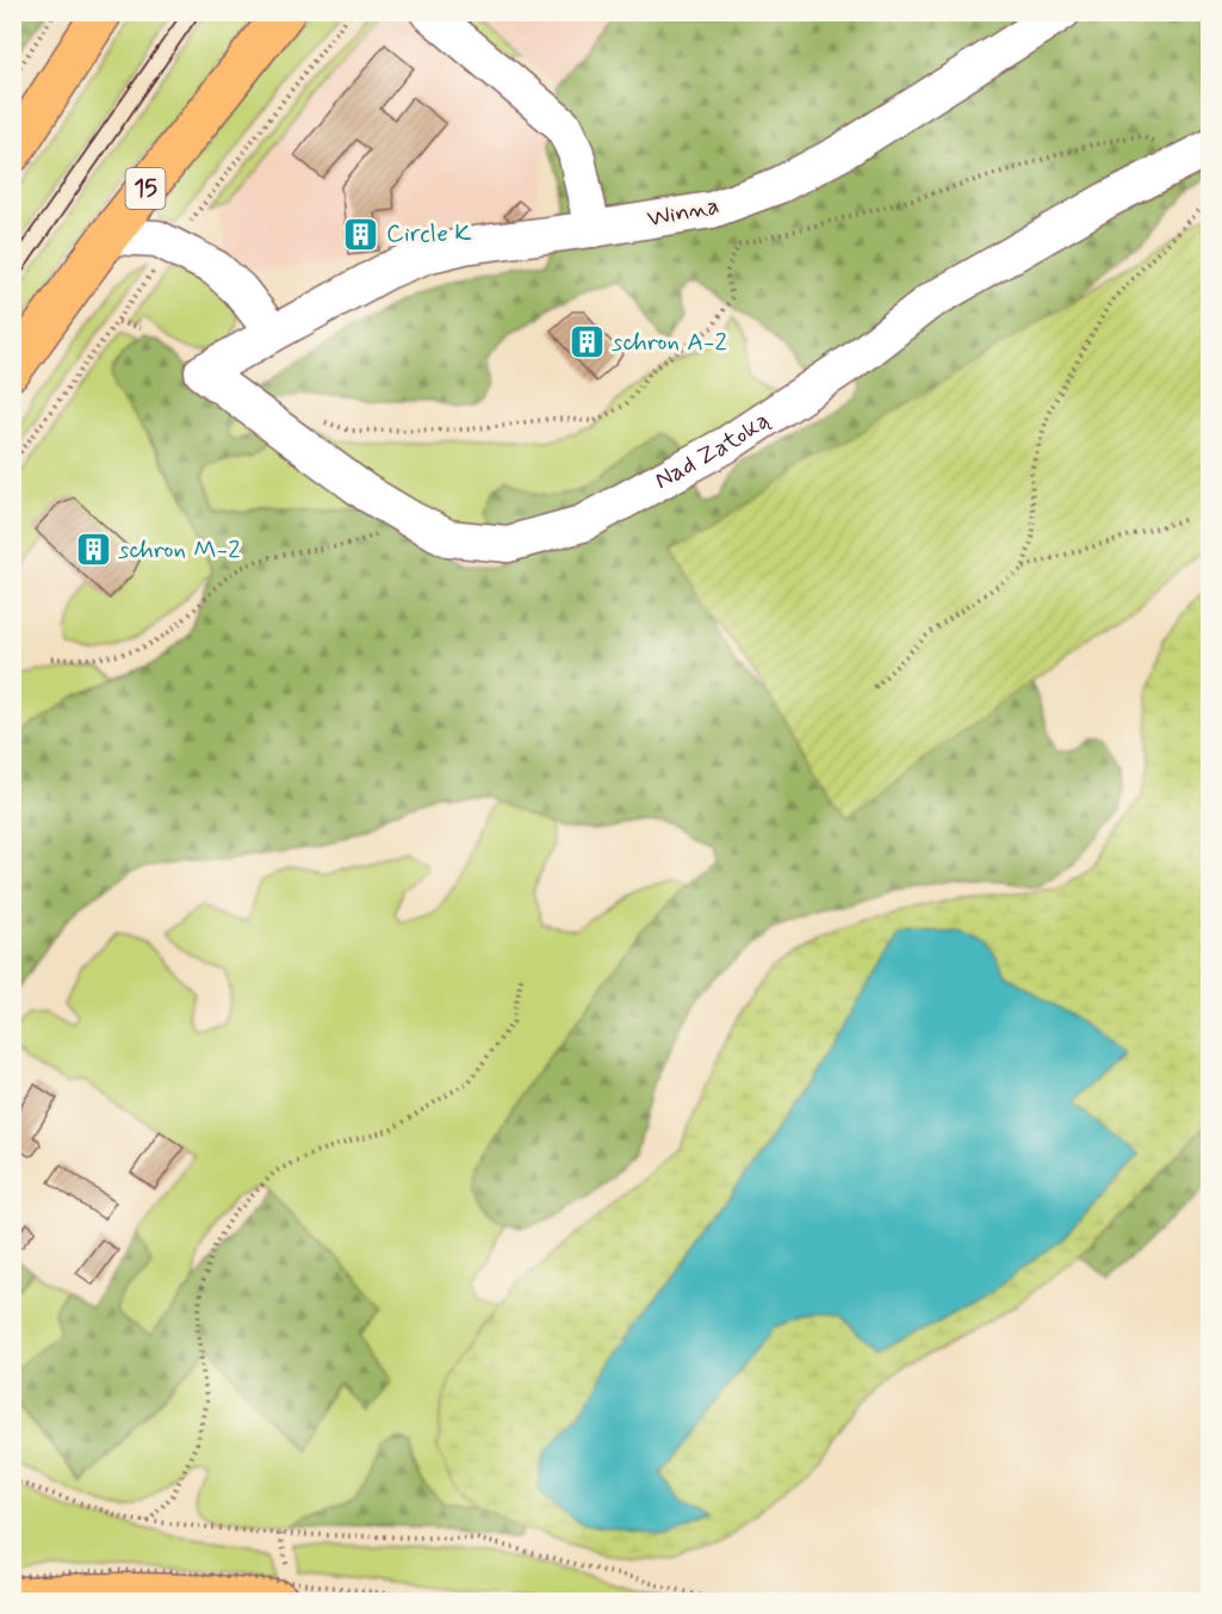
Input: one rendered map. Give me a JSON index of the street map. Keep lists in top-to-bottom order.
{
  "streets": {
    "main road": ["15"],
    "street": ["Winna", "Nad Zatoką"]
  },
  "crossings": [
    ["Winna", "Nad Zatoką"]
  ],
  "places": {
    "building": ["Circle K", "schron A-2", "schron M-2"]
  }
}
